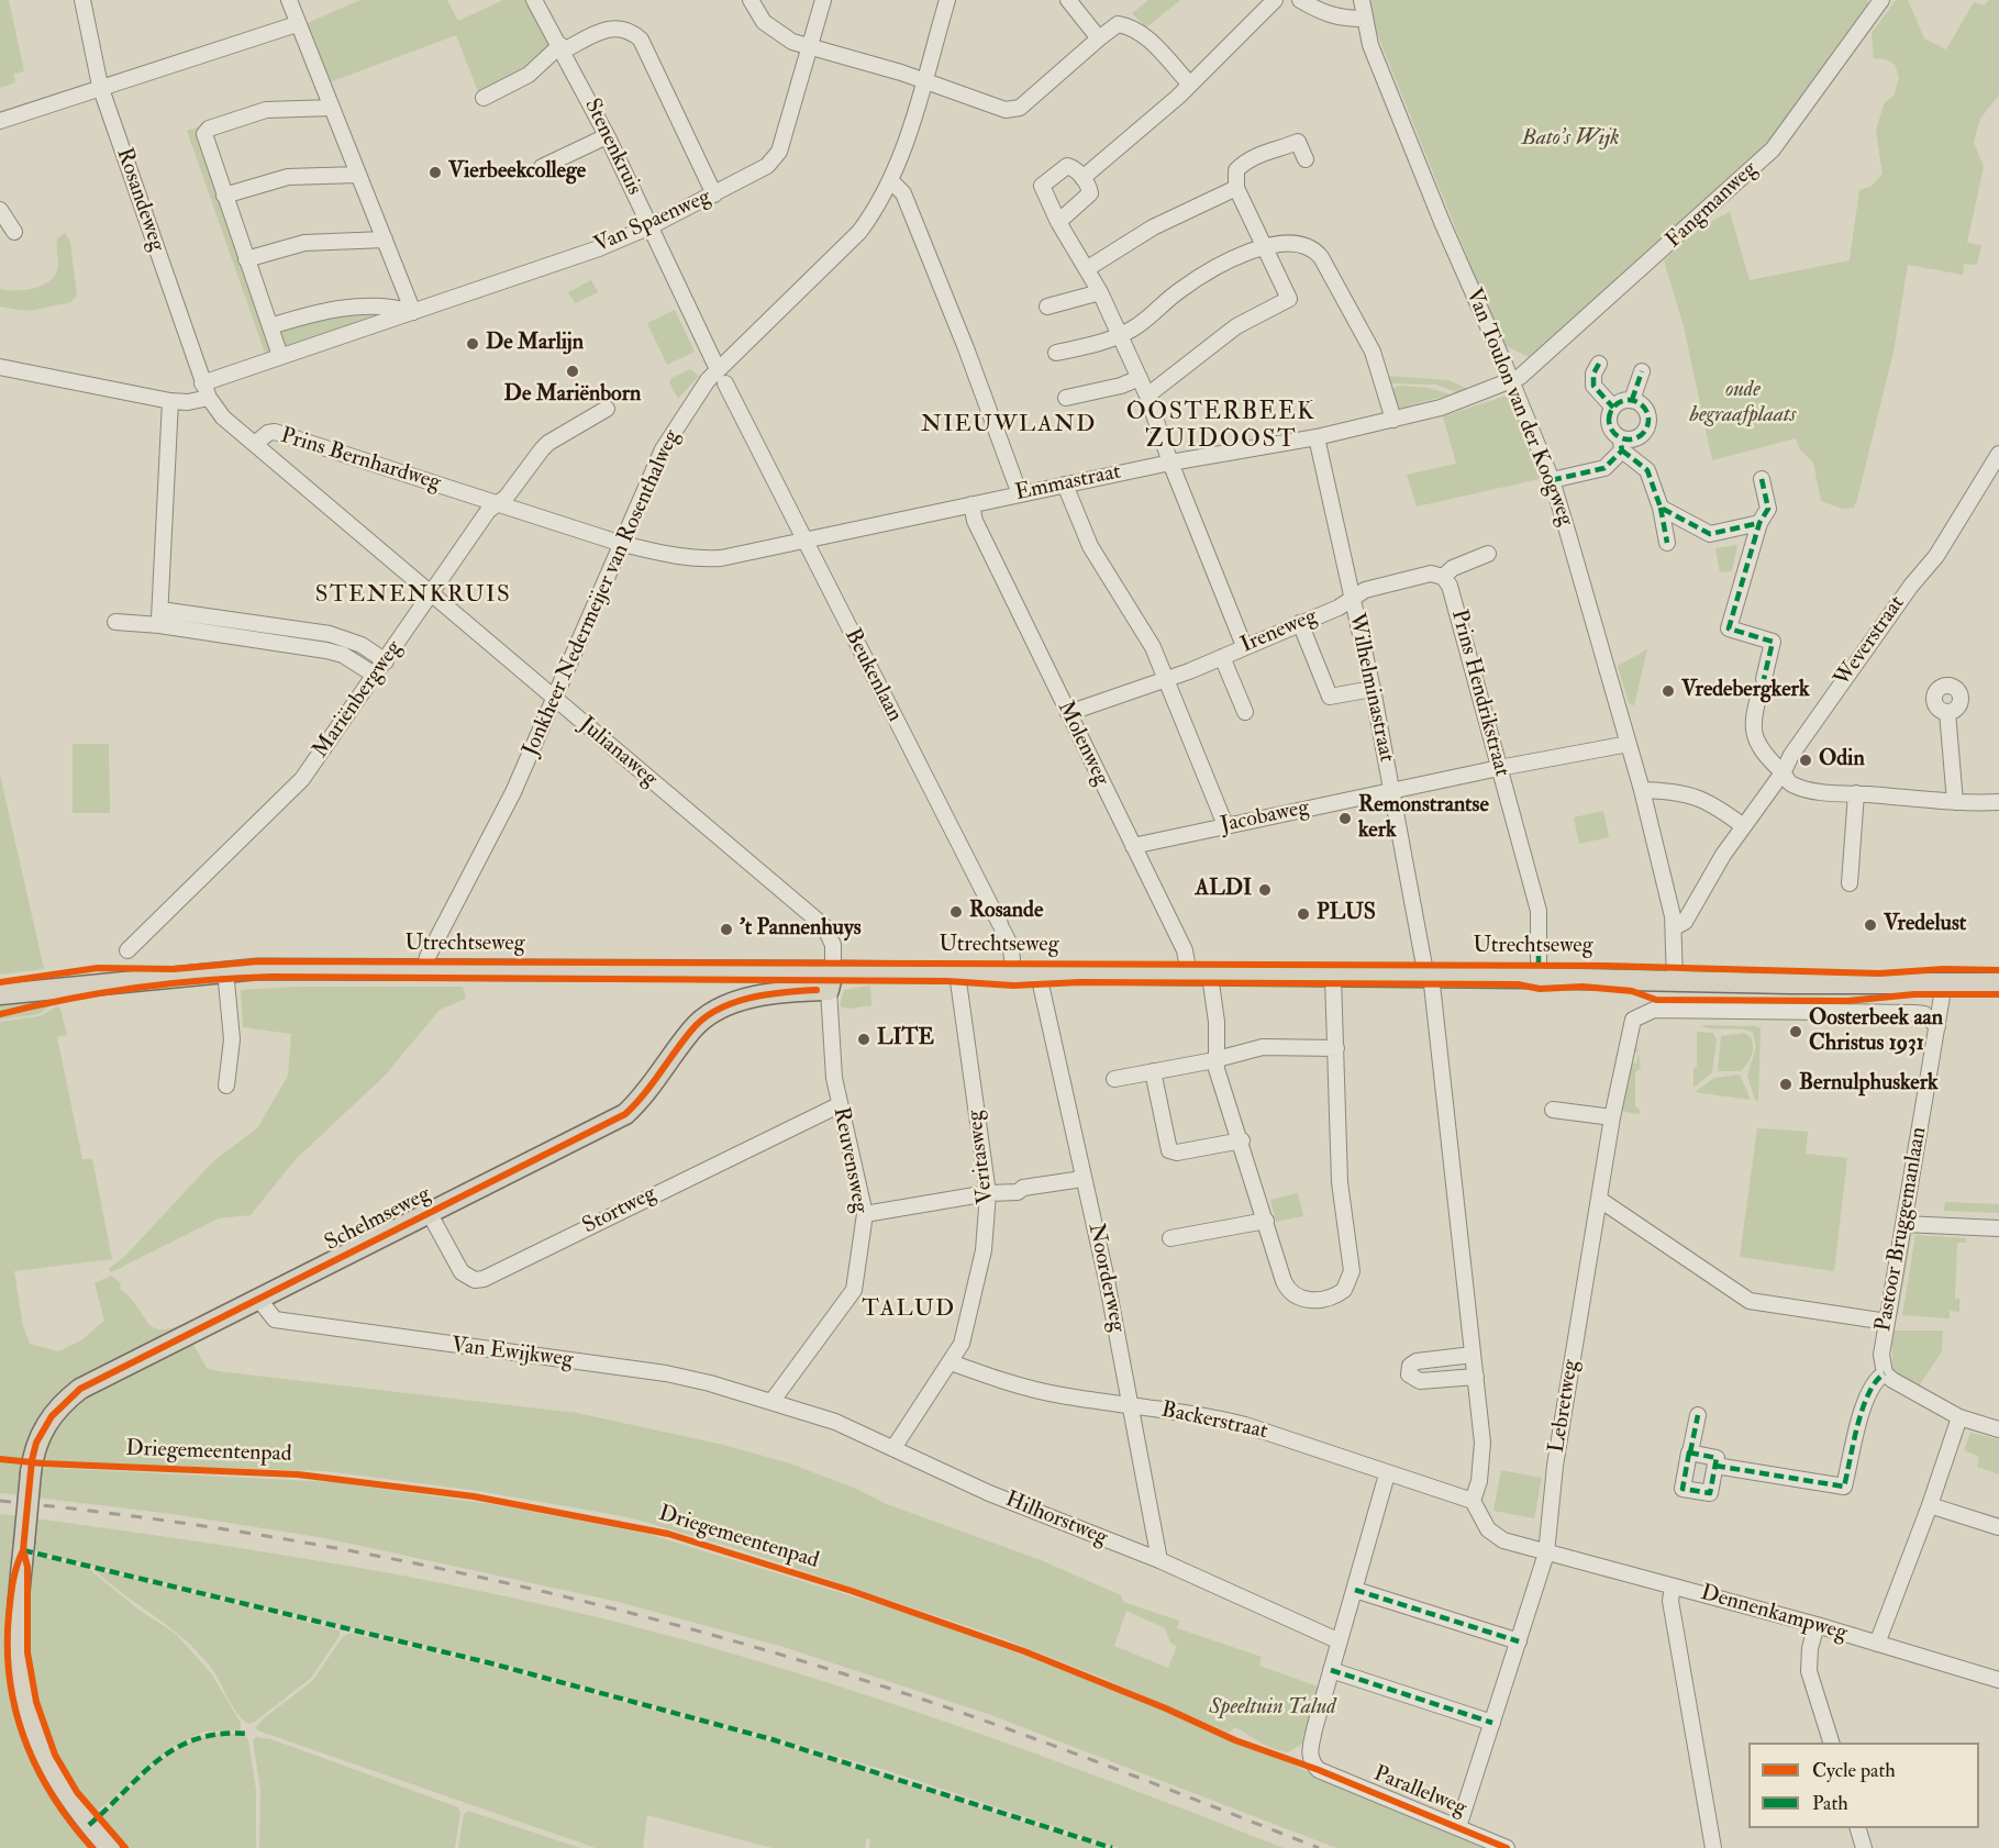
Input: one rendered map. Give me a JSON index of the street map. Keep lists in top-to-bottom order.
{
  "streets": {
    "main road": ["Utrechtseweg", "Schelmseweg"],
    "street": [
      "Stenenkruis",
      "Rosandeweg",
      "Fangmanweg",
      "Van Spaenweg",
      "Van Toulon van der Koogweg",
      "Prins Bernhardweg",
      "Emmastraat",
      "Jonkheer Nedermeijer van Rosenthalweg",
      "Ireneweg",
      "Weverstraat",
      "Beukenlaan",
      "Wilhelminastraat",
      "Prins Hendrikstraat",
      "Mariënbergweg",
      "Molenweg",
      "Julianaweg",
      "Jacobaweg",
      "Veritasweg",
      "Reuvensweg",
      "Stortweg",
      "Pastoor Bruggemanlaan",
      "Noorderweg",
      "Van Ewijkweg",
      "Lebretweg",
      "Backerstraat",
      "Hilhorstweg",
      "Dennenkampweg",
      "Parallelweg"
    ],
    "cycle path": ["Driegemeentenpad"]
  },
  "crossings": [
    ["Stenenkruis", "Van Spaenweg"],
    ["Stenenkruis", "Jonkheer Nedermeijer van Rosenthalweg"],
    ["Stenenkruis", "Beukenlaan"],
    ["Rosandeweg", "Van Spaenweg"],
    ["Rosandeweg", "Prins Bernhardweg"],
    ["Fangmanweg", "Van Toulon van der Koogweg"],
    ["Fangmanweg", "Emmastraat"],
    ["Van Spaenweg", "Prins Bernhardweg"],
    ["Van Toulon van der Koogweg", "Emmastraat"],
    ["Van Toulon van der Koogweg", "Weverstraat"],
    ["Van Toulon van der Koogweg", "Jacobaweg"],
    ["Van Toulon van der Koogweg", "Utrechtseweg"],
    ["Prins Bernhardweg", "Emmastraat"],
    ["Prins Bernhardweg", "Jonkheer Nedermeijer van Rosenthalweg"],
    ["Prins Bernhardweg", "Mariënbergweg"],
    ["Prins Bernhardweg", "Julianaweg"],
    ["Emmastraat", "Jonkheer Nedermeijer van Rosenthalweg"],
    ["Emmastraat", "Beukenlaan"],
    ["Emmastraat", "Wilhelminastraat"],
    ["Emmastraat", "Molenweg"],
    ["Jonkheer Nedermeijer van Rosenthalweg", "Beukenlaan"],
    ["Jonkheer Nedermeijer van Rosenthalweg", "Julianaweg"],
    ["Jonkheer Nedermeijer van Rosenthalweg", "Utrechtseweg"],
    ["Ireneweg", "Wilhelminastraat"],
    ["Ireneweg", "Prins Hendrikstraat"],
    ["Ireneweg", "Molenweg"],
    ["Beukenlaan", "Utrechtseweg"],
    ["Wilhelminastraat", "Jacobaweg"],
    ["Wilhelminastraat", "Utrechtseweg"],
    ["Wilhelminastraat", "Backerstraat"],
    ["Wilhelminastraat", "Dennenkampweg"],
    ["Prins Hendrikstraat", "Jacobaweg"],
    ["Mariënbergweg", "Julianaweg"],
    ["Molenweg", "Jacobaweg"],
    ["Molenweg", "Utrechtseweg"],
    ["Julianaweg", "Utrechtseweg"],
    ["Julianaweg", "Reuvensweg"],
    ["Julianaweg", "Schelmseweg"],
    ["Utrechtseweg", "Veritasweg"],
    ["Utrechtseweg", "Reuvensweg"],
    ["Utrechtseweg", "Schelmseweg"],
    ["Utrechtseweg", "Pastoor Bruggemanlaan"],
    ["Utrechtseweg", "Noorderweg"],
    ["Veritasweg", "Backerstraat"],
    ["Veritasweg", "Hilhorstweg"],
    ["Reuvensweg", "Stortweg"],
    ["Reuvensweg", "Schelmseweg"],
    ["Reuvensweg", "Van Ewijkweg"],
    ["Reuvensweg", "Hilhorstweg"],
    ["Stortweg", "Schelmseweg"],
    ["Schelmseweg", "Van Ewijkweg"],
    ["Pastoor Bruggemanlaan", "Lebretweg"],
    ["Noorderweg", "Backerstraat"],
    ["Noorderweg", "Hilhorstweg"],
    ["Van Ewijkweg", "Hilhorstweg"],
    ["Lebretweg", "Dennenkampweg"],
    ["Lebretweg", "Parallelweg"],
    ["Backerstraat", "Dennenkampweg"]
  ],
  "districts": [
    "OOSTERBEEK ZUIDOOST",
    "NIEUWLAND",
    "STENENKRUIS",
    "TALUD"
  ],
  "parks": ["Bato's Wijk", "oude begraafplaats", "Speeltuin Talud"],
  "places": [
    "Vierbeekcollege",
    "De Marlijn",
    "De Mariënborn",
    "Vredebergkerk",
    "Odin",
    "Remonstrantse kerk",
    "ALDI",
    "Rosande",
    "PLUS",
    "Vredelust",
    "'t Pannenhuys",
    "Oosterbeek aan Christus 1931",
    "LITE",
    "Bernulphuskerk"
  ],
  "legend": ["Cycle path", "Path"]
}
